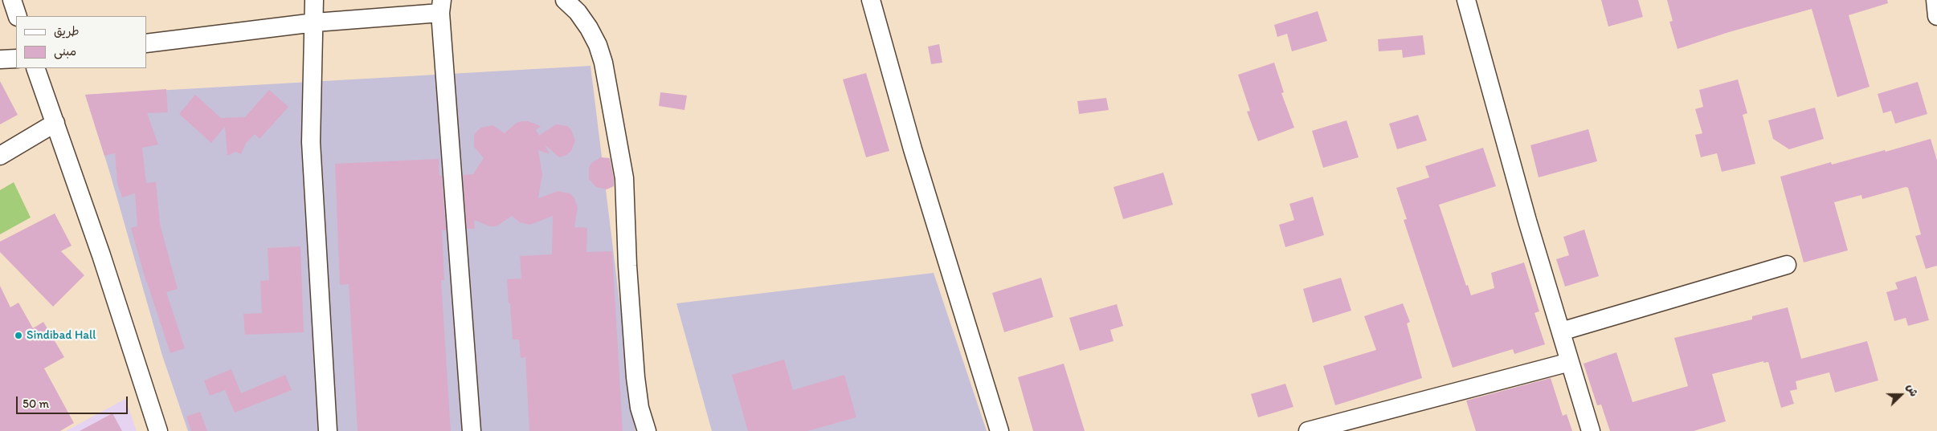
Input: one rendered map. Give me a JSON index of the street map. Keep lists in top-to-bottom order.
{
  "places": ["Sindibad Hall"],
  "legend": ["طريق", "مبنى"],
  "scale_bar": "50 m",
  "north": "right"
}
